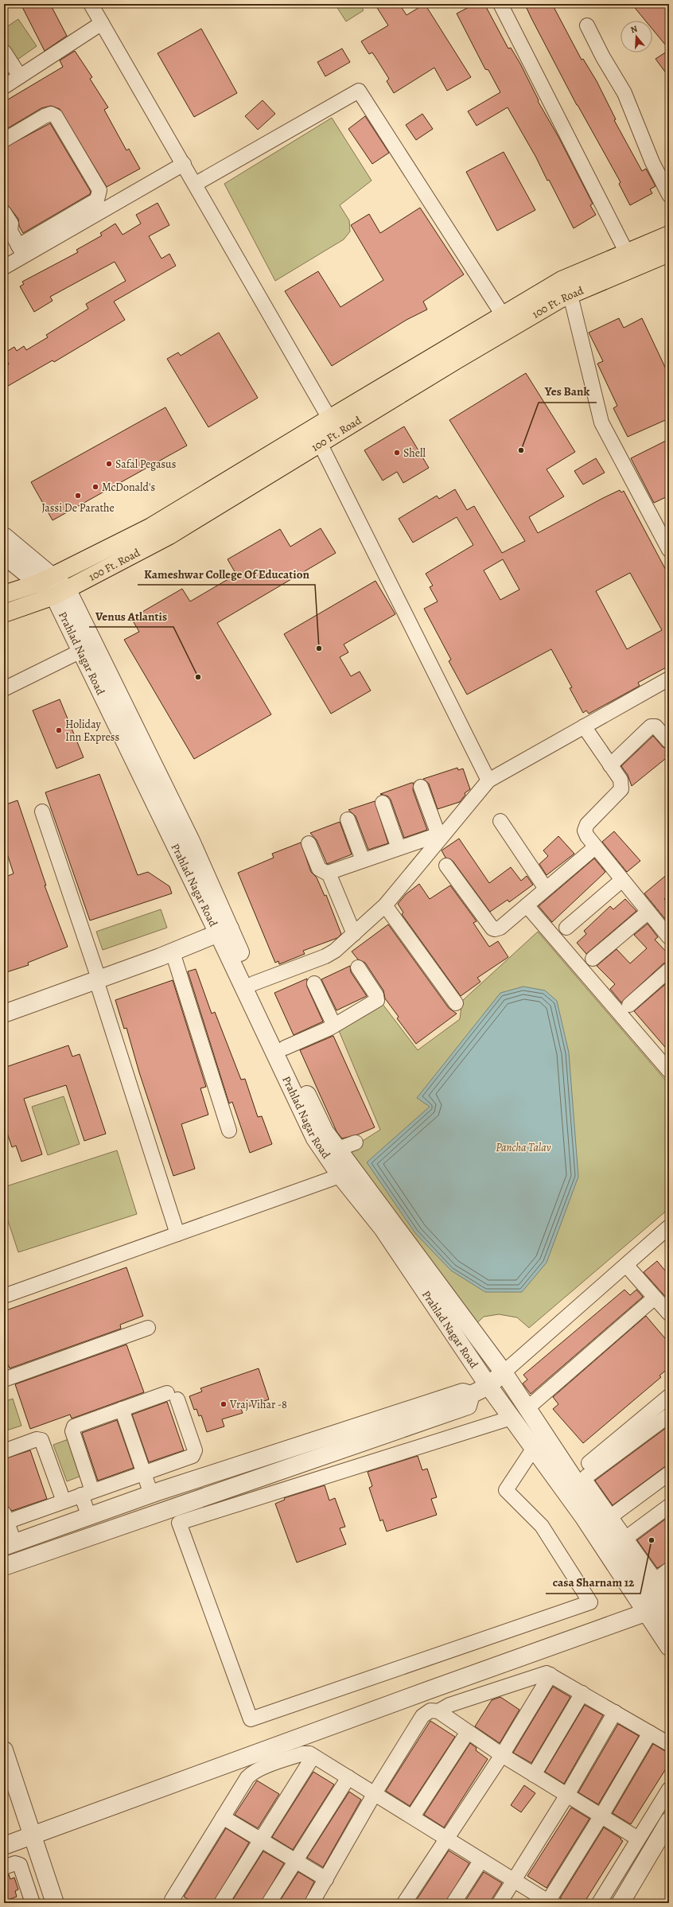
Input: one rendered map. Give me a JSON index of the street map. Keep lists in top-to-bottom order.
{
  "streets": {
    "main road": ["100 Ft. Road"],
    "street": ["Prahlad Nagar Road"]
  },
  "crossings": [
    ["100 Ft. Road", "Prahlad Nagar Road"]
  ],
  "parks": ["Pancha Talav"],
  "places": [
    "Yes Bank",
    "Shell",
    "Safal Pegasus",
    "McDonald's",
    "Jassi De Parathe",
    "Kameshwar College Of Education",
    "Venus Atlantis",
    "Holiday Inn Express",
    "Vraj Vihar -8",
    "casa Sharnam 12"
  ],
  "north": "top"
}
